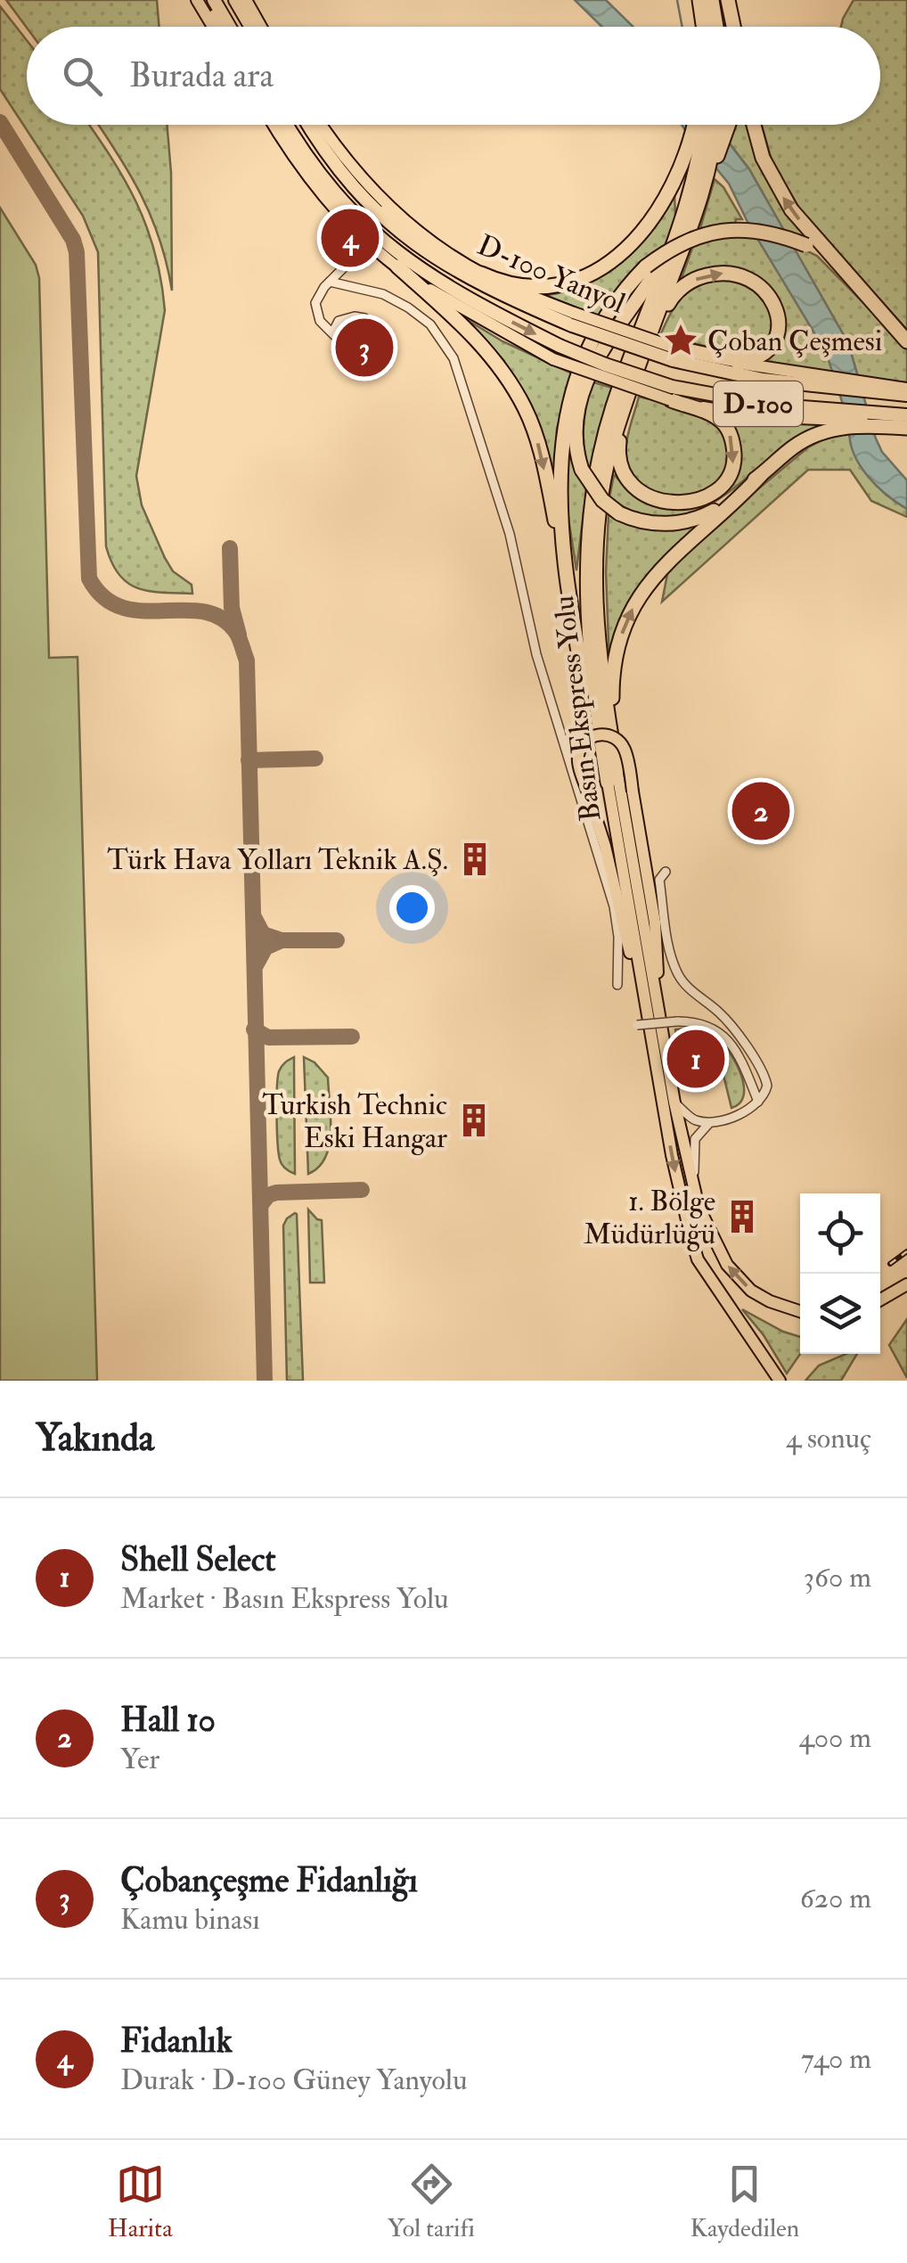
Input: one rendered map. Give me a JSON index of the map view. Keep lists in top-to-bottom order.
{
  "streets": {
    "highway": ["D-100", "Basın Ekspress Yolu"],
    "main road": ["D-100 Yanyol"]
  },
  "crossings": [
    ["D-100 Yanyol", "D-100"]
  ],
  "places": {
    "place": ["Çoban Çeşmesi"],
    "building": ["Türk Hava Yolları Teknik A.Ş.", "Turkish Technic Eski Hangar", "1. Bölge Müdürlüğü"]
  },
  "page": {
    "search": "Burada ara",
    "pins": [
      "4",
      "3",
      "2",
      "1"
    ],
    "heading": ["Yakında", "4 sonuç"],
    "list": [
      {
        "mark": "1",
        "name": "Shell Select",
        "note": "Market · Basın Ekspress Yolu",
        "value": "360 m"
      },
      {
        "mark": "2",
        "name": "Hall 10",
        "note": "Yer",
        "value": "400 m"
      },
      {
        "mark": "3",
        "name": "Çobançeşme Fidanlığı",
        "note": "Kamu binası",
        "value": "620 m"
      },
      {
        "mark": "4",
        "name": "Fidanlık",
        "note": "Durak · D-100 Güney Yanyolu",
        "value": "740 m"
      }
    ],
    "nav": ["Harita", "Yol tarifi", "Kaydedilen"]
  }
}
